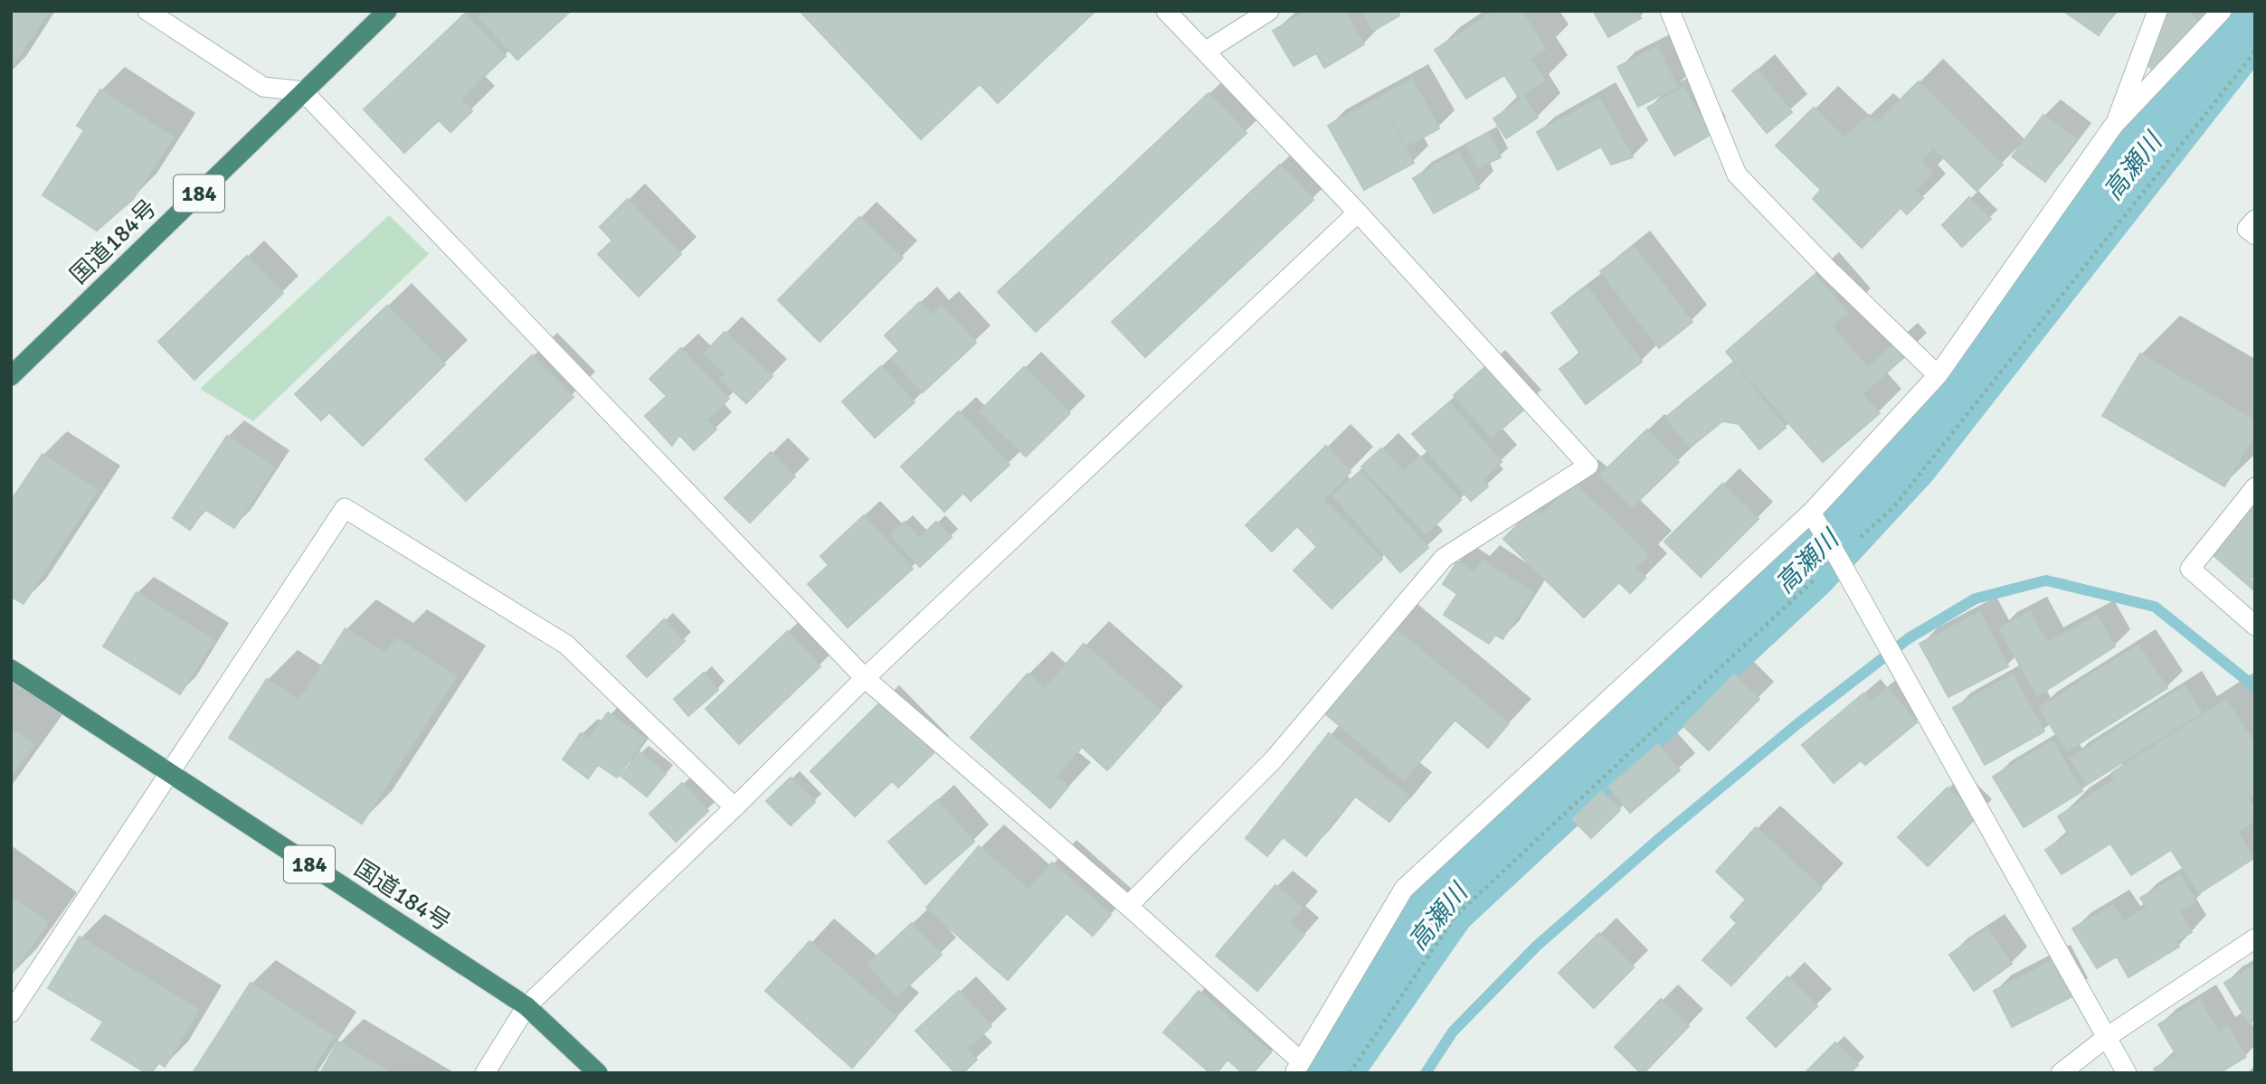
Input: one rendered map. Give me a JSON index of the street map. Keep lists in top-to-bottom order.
{
  "streets": {
    "highway": ["184", "国道184号"]
  },
  "water": ["高瀬川"]
}
